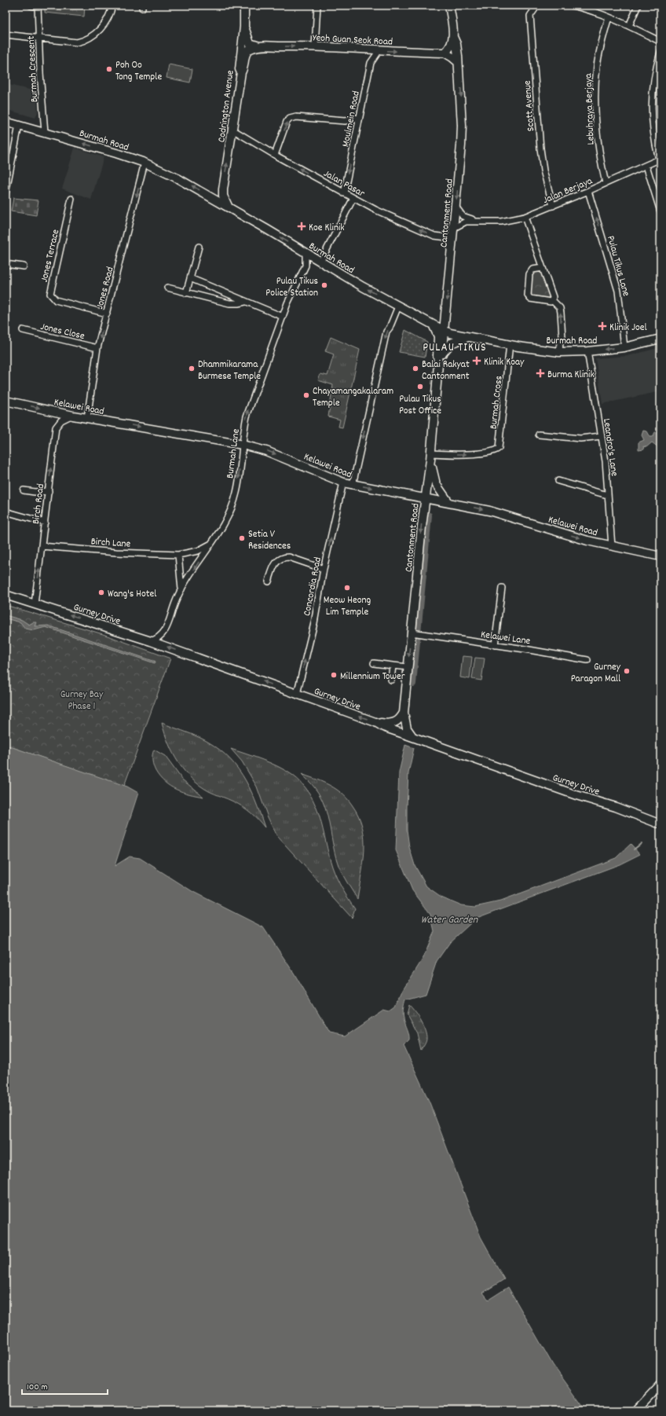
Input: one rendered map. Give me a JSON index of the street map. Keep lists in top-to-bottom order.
{
  "streets": {
    "main road": [
      "Yeoh Guan Seok Road",
      "Codrington Avenue",
      "Burmah Road",
      "Cantonment Road",
      "Kelawei Road",
      "Gurney Drive"
    ],
    "street": [
      "Burmah Crescent",
      "Scott Avenue",
      "Lebuhraya Berjaya",
      "Moulmein Road",
      "Jalan Pasar",
      "Jalan Berjaya",
      "Jones Terrace",
      "Pulau Tikus Lane",
      "Jones Road",
      "Jones Close",
      "Burmah Cross",
      "Leandro's Lane",
      "Burmah Lane",
      "Birch Road",
      "Birch Lane",
      "Concordia Road",
      "Kelawei Lane"
    ]
  },
  "crossings": [
    ["Yeoh Guan Seok Road", "Codrington Avenue"],
    ["Yeoh Guan Seok Road", "Moulmein Road"],
    ["Burmah Crescent", "Burmah Road"],
    ["Codrington Avenue", "Burmah Road"],
    ["Codrington Avenue", "Jalan Pasar"],
    ["Scott Avenue", "Jalan Berjaya"],
    ["Lebuhraya Berjaya", "Jalan Berjaya"],
    ["Moulmein Road", "Jalan Pasar"],
    ["Burmah Road", "Cantonment Road"],
    ["Burmah Road", "Pulau Tikus Lane"],
    ["Burmah Road", "Jones Road"],
    ["Burmah Road", "Burmah Cross"],
    ["Burmah Road", "Leandro's Lane"],
    ["Burmah Road", "Burmah Lane"],
    ["Jalan Pasar", "Cantonment Road"],
    ["Jalan Berjaya", "Cantonment Road"],
    ["Jalan Berjaya", "Pulau Tikus Lane"],
    ["Cantonment Road", "Burmah Cross"],
    ["Cantonment Road", "Kelawei Road"],
    ["Cantonment Road", "Gurney Drive"],
    ["Cantonment Road", "Kelawei Lane"],
    ["Jones Terrace", "Jones Road"],
    ["Jones Road", "Jones Close"],
    ["Jones Road", "Kelawei Road"],
    ["Kelawei Road", "Leandro's Lane"],
    ["Kelawei Road", "Burmah Lane"],
    ["Kelawei Road", "Birch Road"],
    ["Kelawei Road", "Concordia Road"],
    ["Burmah Lane", "Birch Lane"],
    ["Burmah Lane", "Gurney Drive"],
    ["Birch Road", "Birch Lane"],
    ["Birch Road", "Gurney Drive"],
    ["Concordia Road", "Gurney Drive"]
  ],
  "one_way": [
    "Yeoh Guan Seok Road",
    "Codrington Avenue",
    "Moulmein Road",
    "Burmah Road",
    "Jalan Pasar",
    "Cantonment Road",
    "Pulau Tikus Lane",
    "Jones Road",
    "Kelawei Road",
    "Birch Road",
    "Concordia Road",
    "Gurney Drive"
  ],
  "districts": ["PULAU TIKUS"],
  "water": ["Water Garden"],
  "parks": ["Gurney Bay Phase 1"],
  "places": {
    "other": [
      "Poh Oo Tong Temple",
      "Pulau Tikus Police Station",
      "Dhammikarama Burmese Temple",
      "Balai Rakyat Cantonment",
      "Pulau Tikus Post Office",
      "Chayamangakalaram Temple",
      "Setia V Residences",
      "Meow Heong Lim Temple",
      "Wang's Hotel",
      "Gurney Paragon Mall",
      "Millennium Tower"
    ],
    "health": [
      "Koe Klinik",
      "Klinik Joel",
      "Klinik Koay",
      "Burma Klinik"
    ]
  },
  "scale_bar": "100 m"
}
